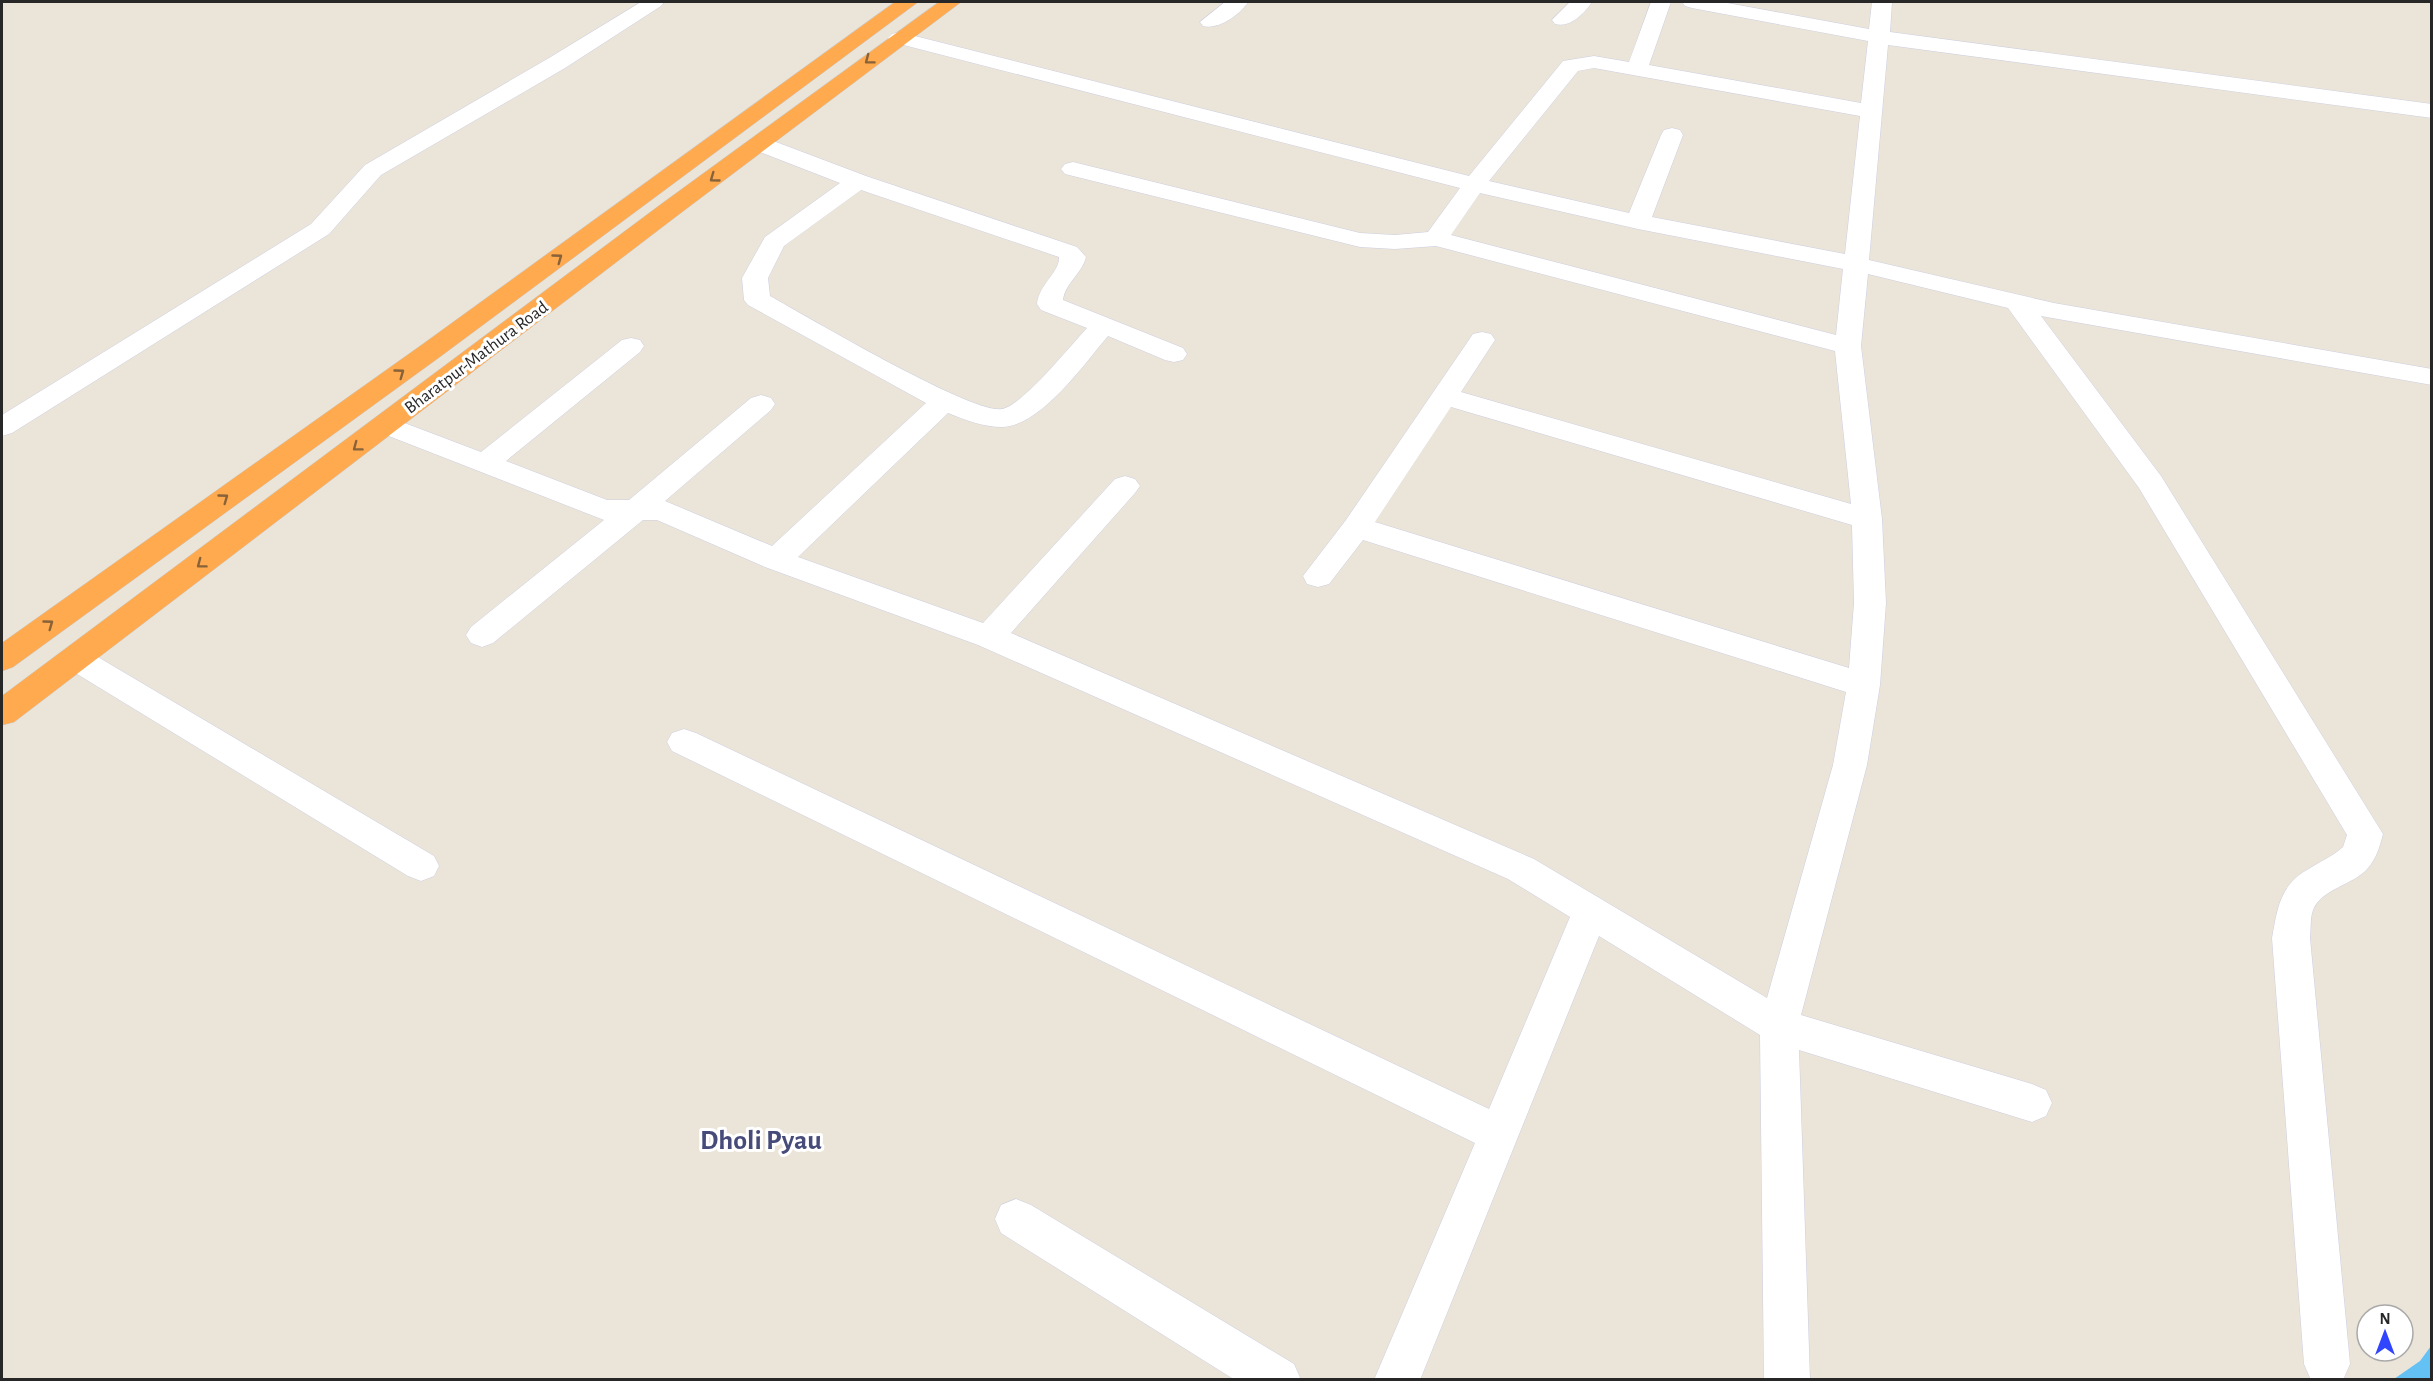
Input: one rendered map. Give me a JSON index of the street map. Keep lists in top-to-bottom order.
{
  "streets": {
    "highway": ["Bharatpur-Mathura Road"]
  },
  "districts": ["Dholi Pyau"],
  "north": "top"
}
